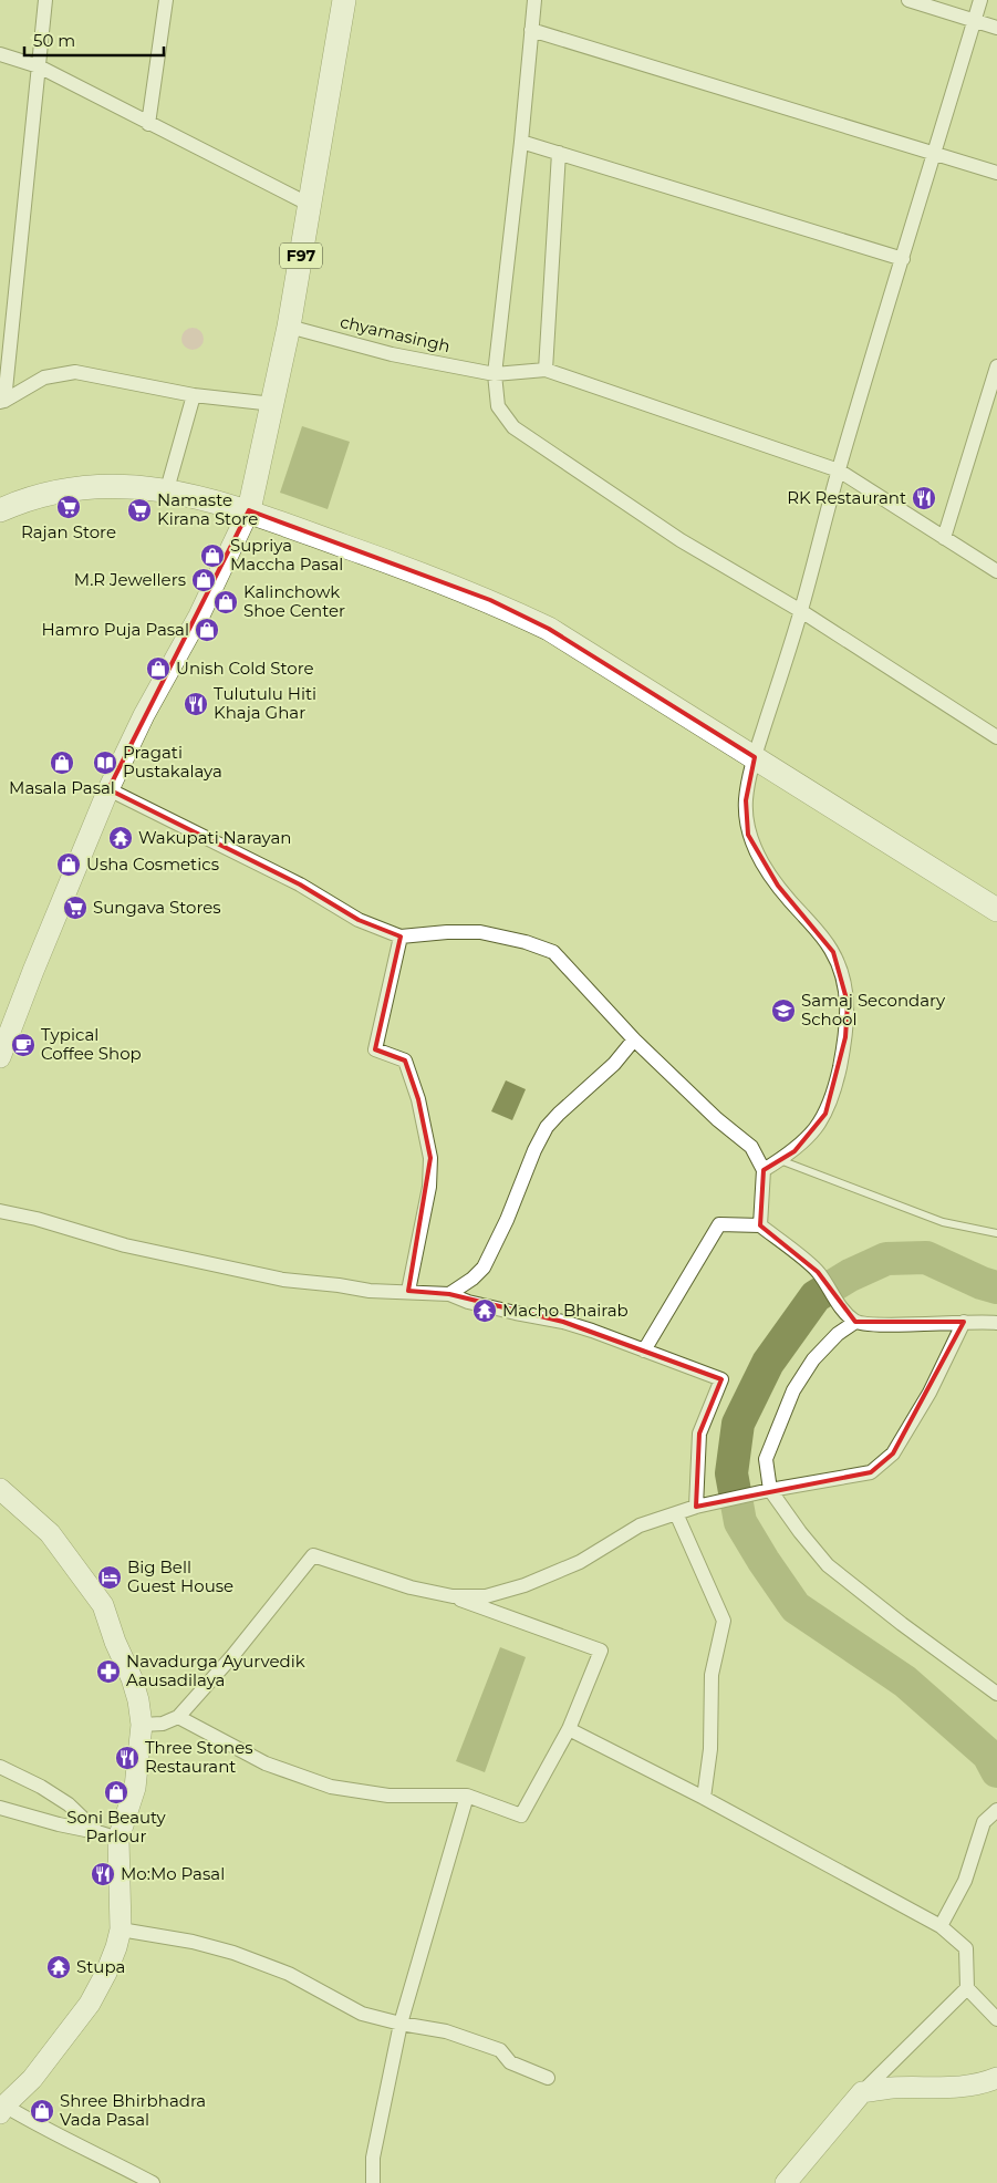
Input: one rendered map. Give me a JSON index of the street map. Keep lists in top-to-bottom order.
{
  "streets": {
    "main road": ["F97"],
    "street": ["chyamasingh"]
  },
  "crossings": [
    ["F97", "chyamasingh"]
  ],
  "places": {
    "restaurant": [
      "RK Restaurant",
      "Tulutulu Hiti Khaja Ghar",
      "Three Stones Restaurant",
      "Mo:Mo Pasal"
    ],
    "supermarket": ["Rajan Store", "Namaste Kirana Store", "Sungava Stores"],
    "shop": [
      "Supriya Maccha Pasal",
      "M.R Jewellers",
      "Kalinchowk Shoe Center",
      "Hamro Puja Pasal",
      "Unish Cold Store",
      "Masala Pasal",
      "Usha Cosmetics",
      "Soni Beauty Parlour",
      "Shree Bhirbhadra Vada Pasal"
    ],
    "library": ["Pragati Pustakalaya"],
    "temple": ["Wakupati Narayan", "Macho Bhairab", "Stupa"],
    "school or university": ["Samaj Secondary School"],
    "cafe": ["Typical Coffee Shop"],
    "hotel": ["Big Bell Guest House"],
    "pharmacy": ["Navadurga Ayurvedik Aausadilaya"]
  },
  "scale_bar": "50 m"
}
